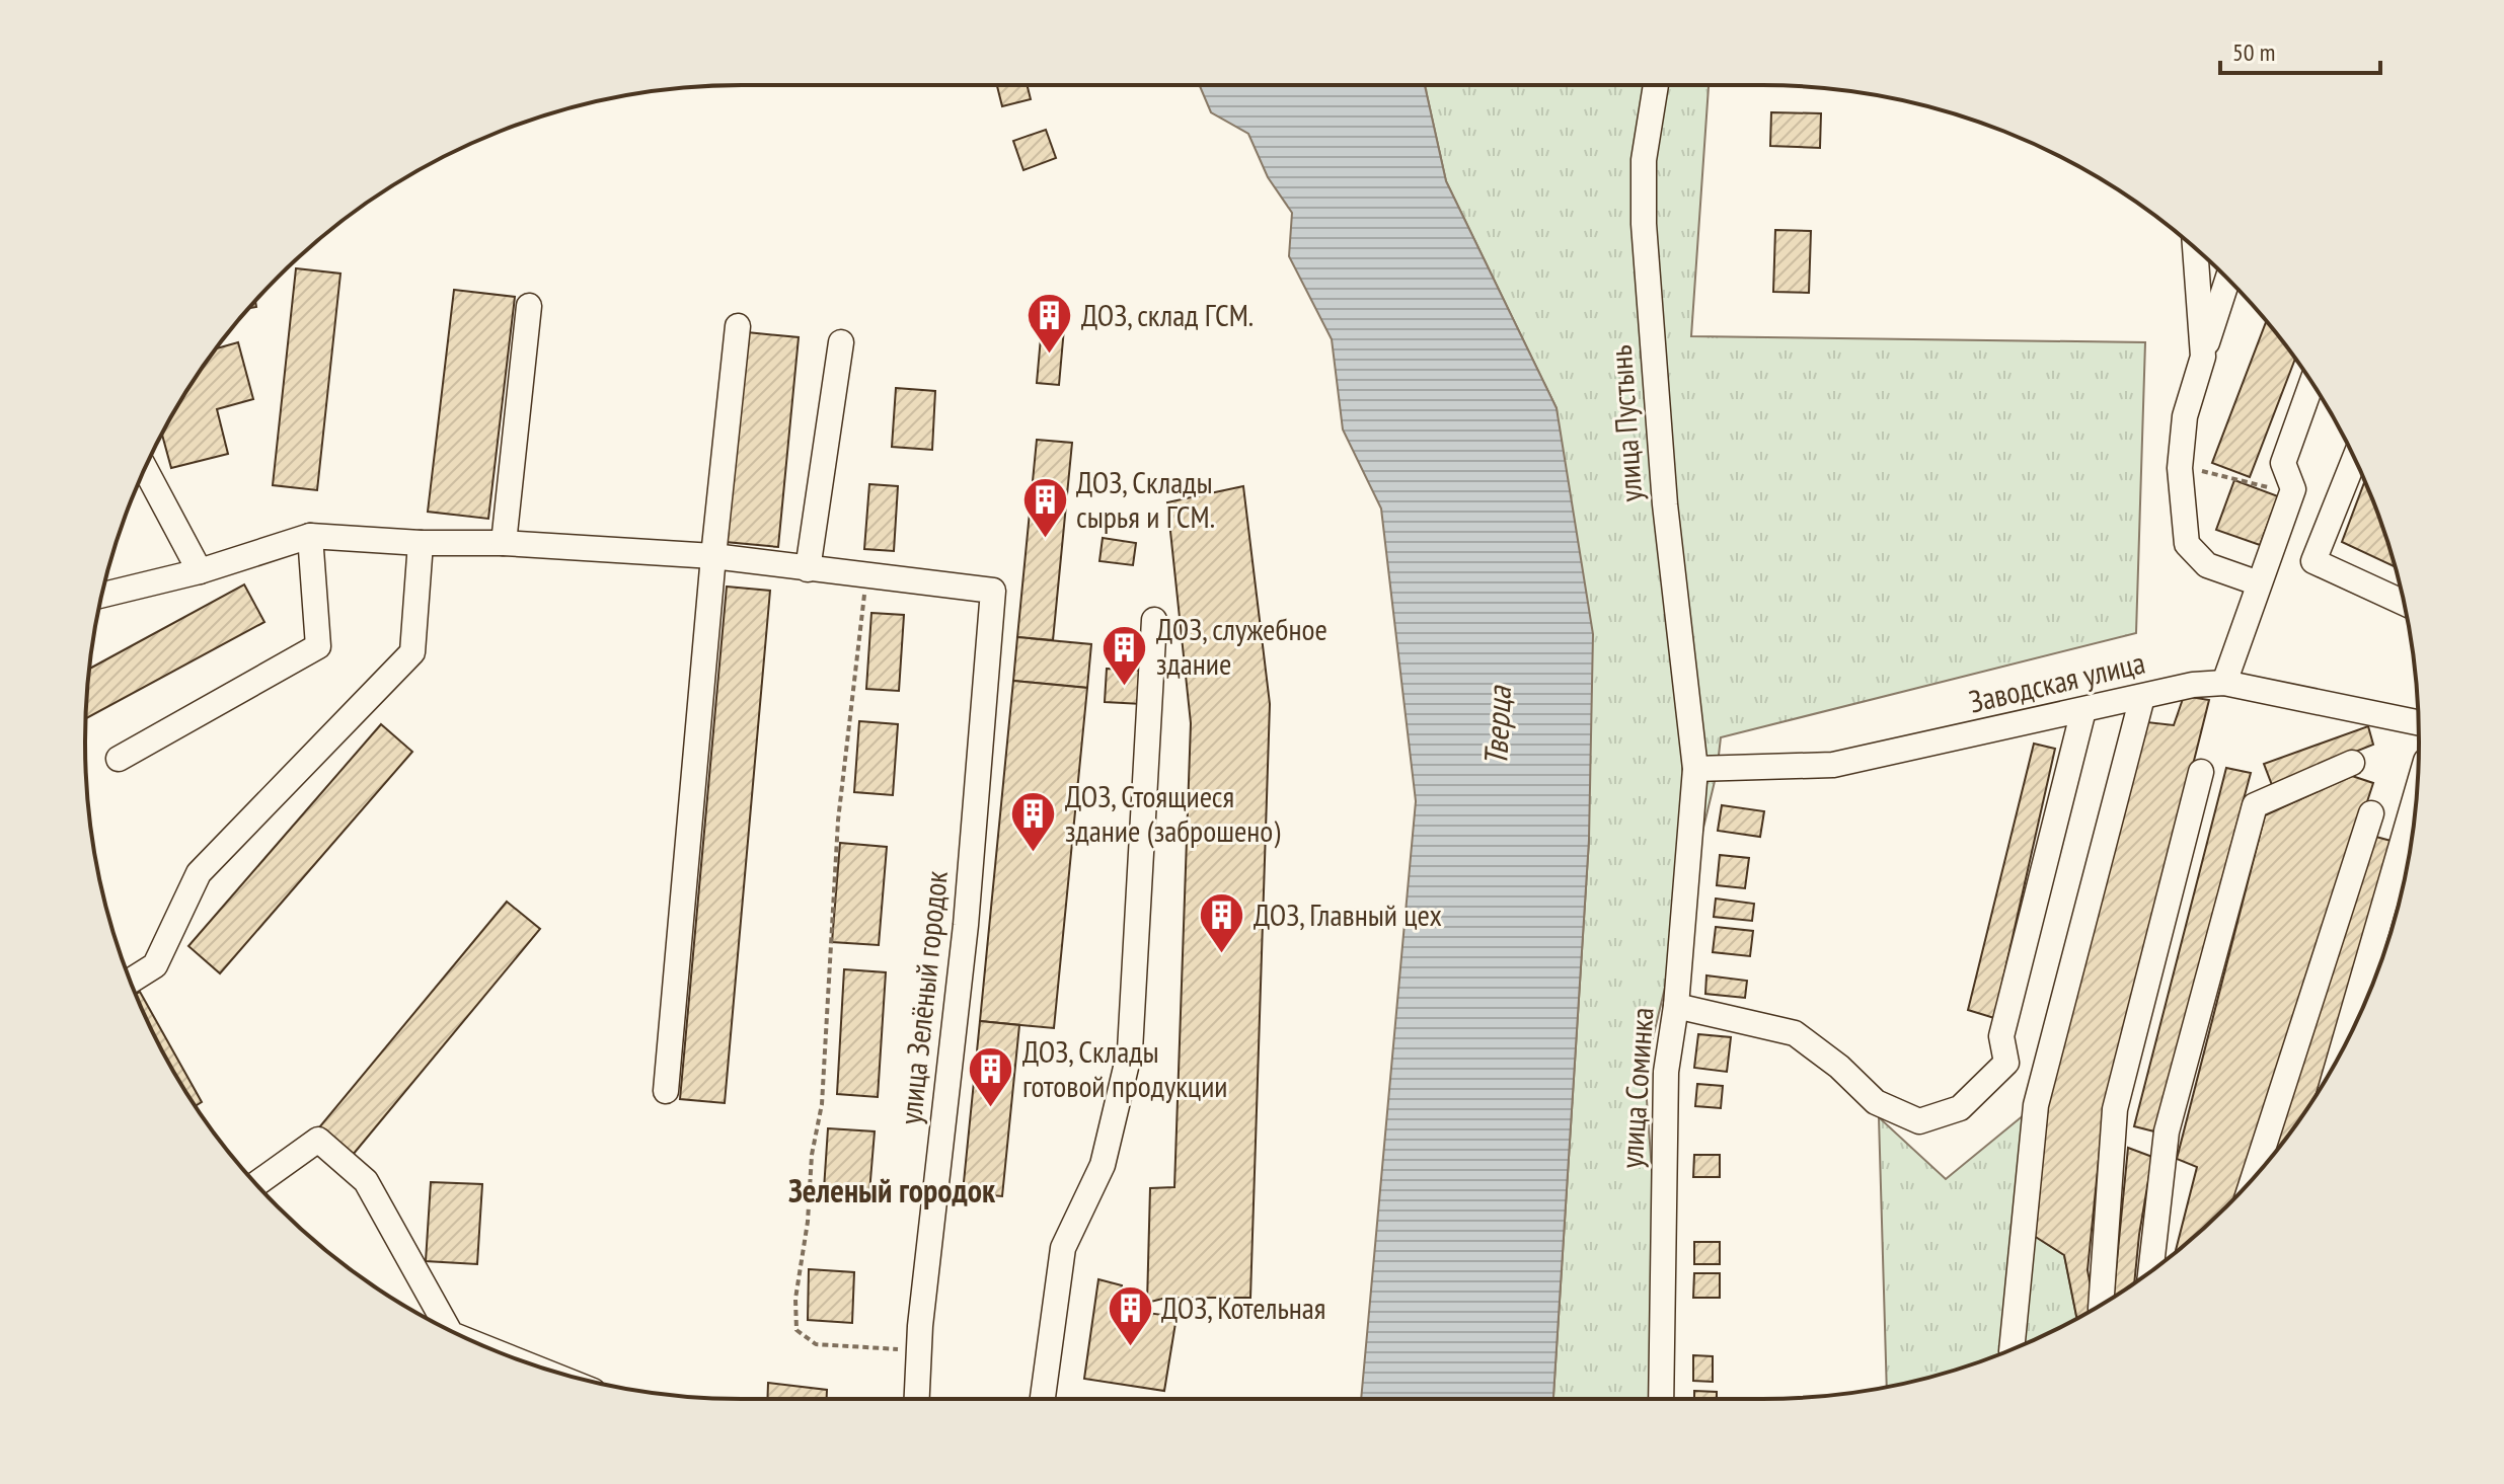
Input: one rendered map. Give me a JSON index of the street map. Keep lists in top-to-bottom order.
{
  "streets": {
    "street": [
      "улица Пустынь",
      "Заводская улица",
      "улица Зелёный городок",
      "улица Соминка"
    ]
  },
  "crossings": [
    ["улица Пустынь", "Заводская улица"],
    ["улица Пустынь", "улица Соминка"],
    ["Заводская улица", "улица Соминка"]
  ],
  "districts": ["Зеленый городок"],
  "water": ["Тверца"],
  "places": {
    "building": [
      "ДОЗ, склад ГСМ.",
      "ДОЗ, Склады сырья и ГСМ.",
      "ДОЗ, служебное здание",
      "ДОЗ, Стоящиеся здание (заброшено)",
      "ДОЗ, Главный цех",
      "ДОЗ, Склады готовой продукции",
      "ДОЗ, Котельная"
    ]
  },
  "scale_bar": "50 m"
}
